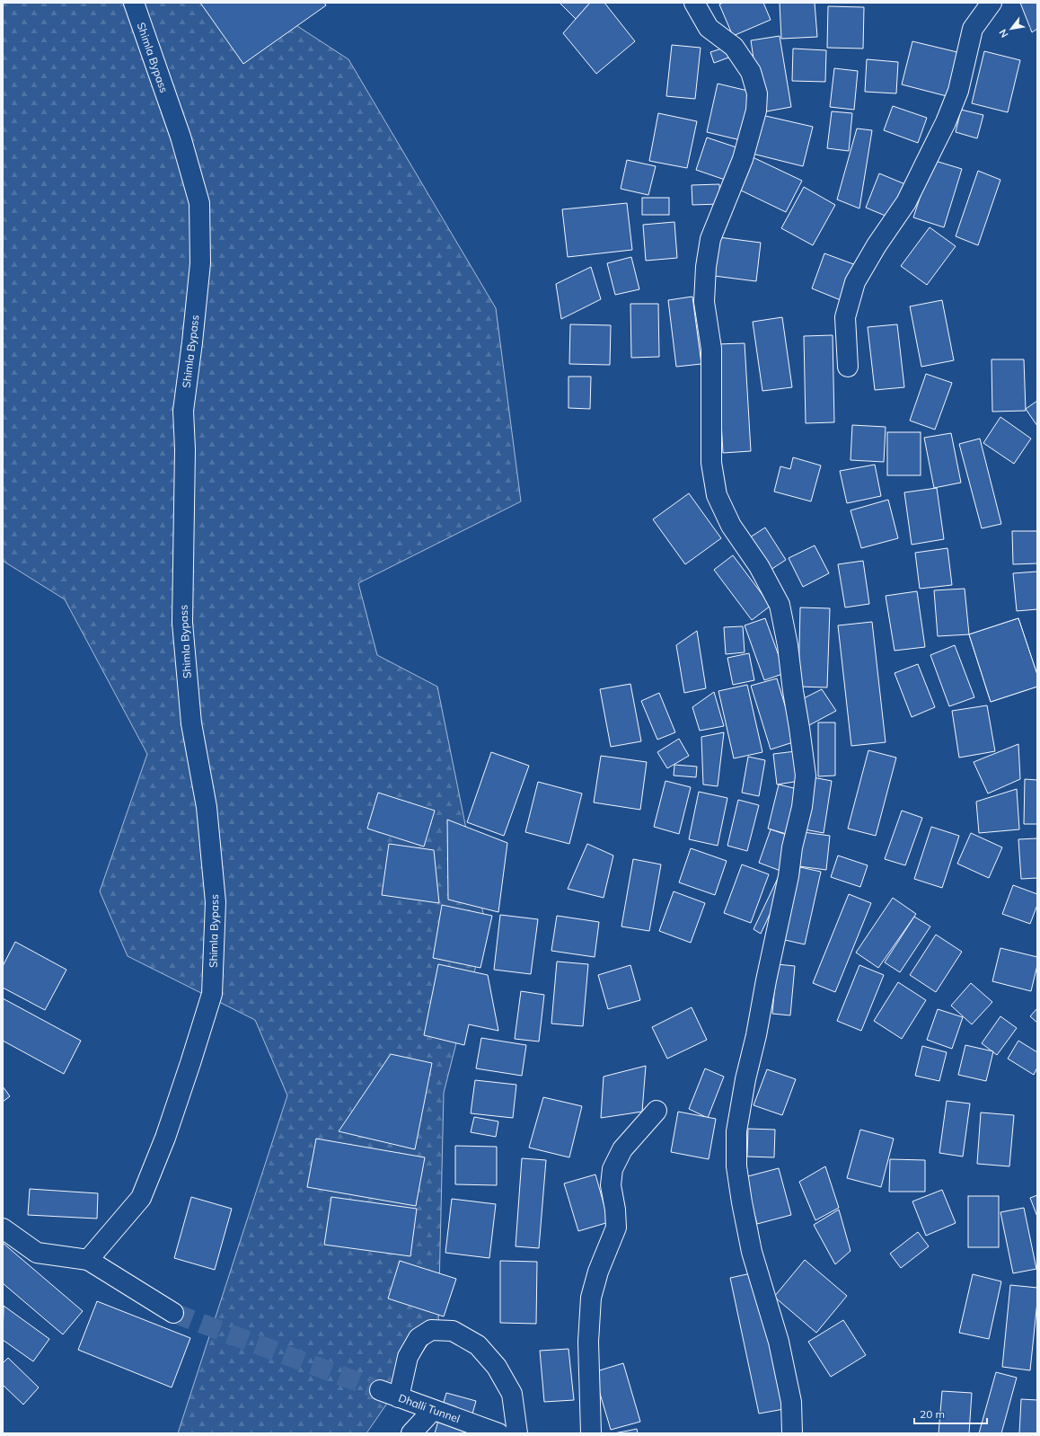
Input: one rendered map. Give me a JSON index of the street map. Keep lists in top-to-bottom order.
{
  "streets": {
    "main road": ["Shimla Bypass", "Dhalli Tunnel"]
  },
  "scale_bar": "20 m",
  "north": "bottom left"
}
